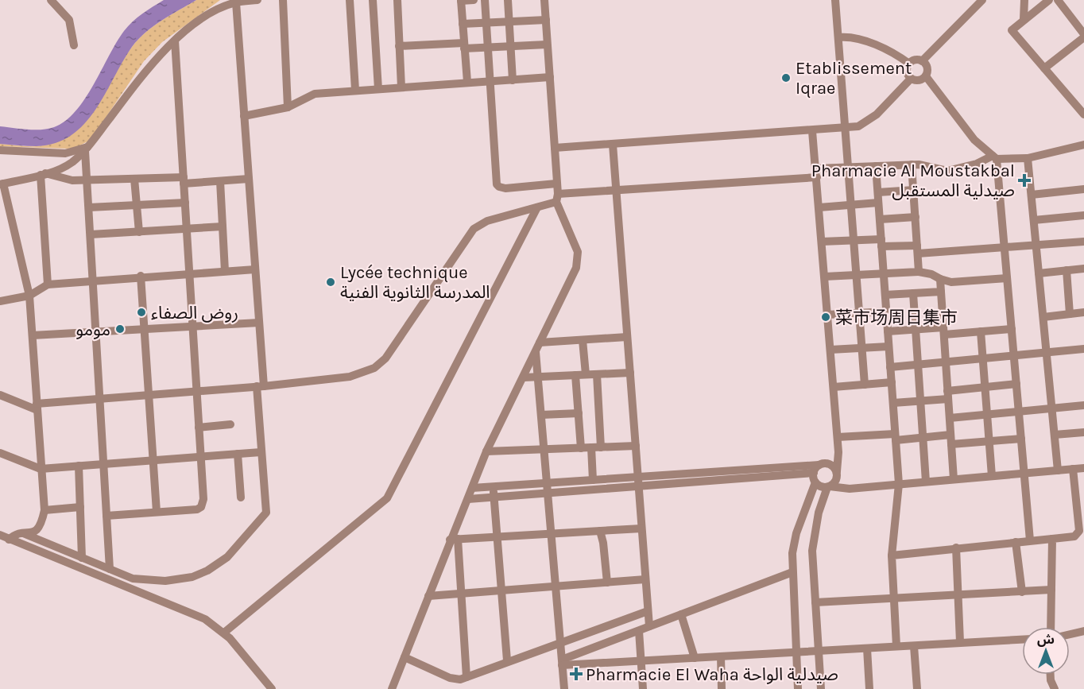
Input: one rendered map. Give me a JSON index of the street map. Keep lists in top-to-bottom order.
{
  "places": {
    "other": [
      "Etablissement Iqrae",
      "Lycée technique المدرسة الثانوية الفنية",
      "روض الصفاء",
      "菜市场周日集市",
      "مومو"
    ],
    "health": ["Pharmacie Al Moustakbal صيدلية المستقبل", "Pharmacie El Waha صيدلية الواحة"]
  },
  "north": "top"
}
